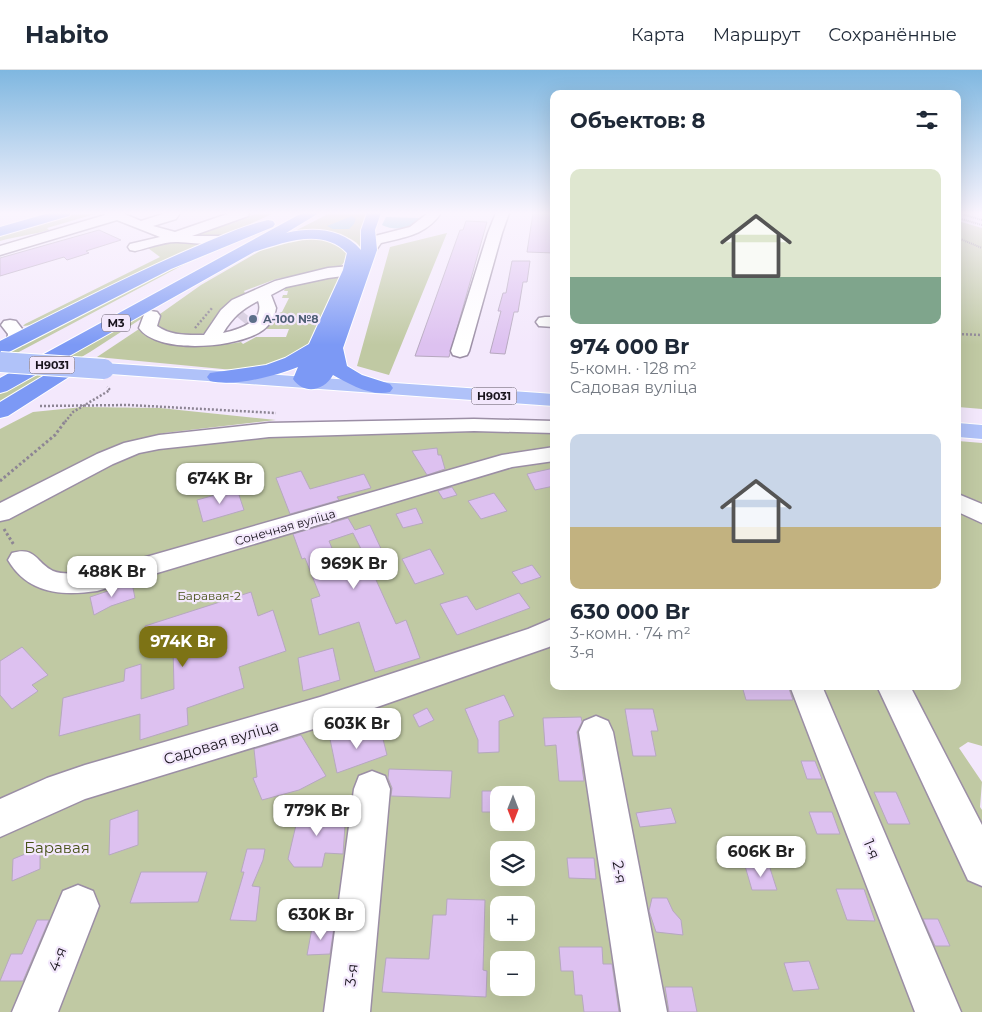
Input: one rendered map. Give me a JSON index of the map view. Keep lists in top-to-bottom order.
{
  "streets": {
    "highway": ["М3"],
    "main road": ["Н9031"],
    "street": [
      "Сонечная вуліца",
      "Садовая вуліца",
      "1-я",
      "2-я",
      "4-я",
      "3-я"
    ]
  },
  "parks": ["Баравая-2", "Баравая"],
  "places": ["А-100 №8"],
  "north": "bottom",
  "page": {
    "header": "Habito",
    "nav": ["Карта", "Маршрут", "Сохранённые"],
    "heading": "Объектов: 8",
    "list": [
      {
        "name": "974 000 Br",
        "note": "5-комн. · 128 m² · Садовая вуліца"
      },
      {
        "name": "630 000 Br",
        "note": "3-комн. · 74 m² · 3-я"
      }
    ],
    "price": [
      "674K Br",
      "969K Br",
      "488K Br",
      "974K Br",
      "603K Br",
      "779K Br",
      "606K Br",
      "630K Br"
    ],
    "map_buttons": ["+", "−"]
  }
}
